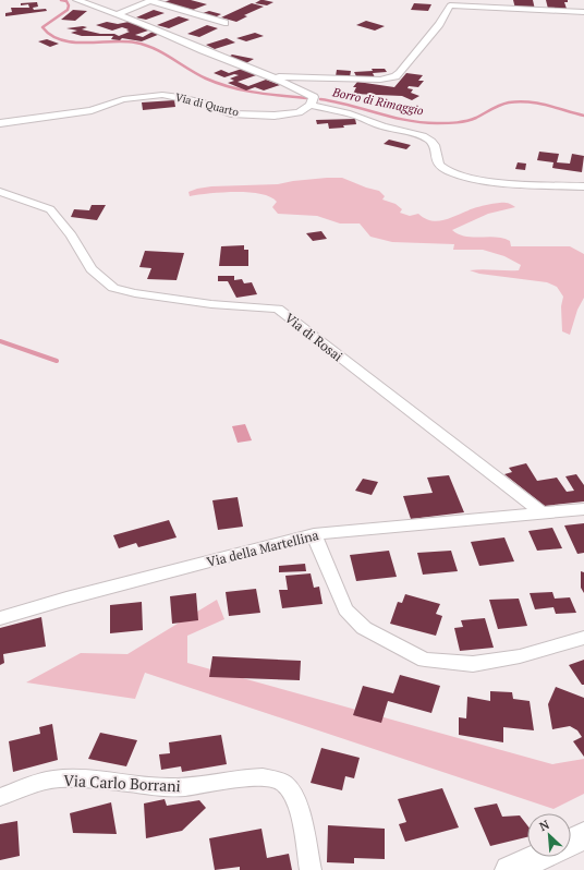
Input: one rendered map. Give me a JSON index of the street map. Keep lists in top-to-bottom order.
{
  "streets": {
    "street": [
      "Via di Quarto",
      "Via di Rosai",
      "Via della Martellina",
      "Via Carlo Borrani"
    ]
  },
  "crossings": [
    ["Via di Rosai", "Via della Martellina"]
  ],
  "water": ["Borro di Rimaggio"],
  "north": "top left"
}
